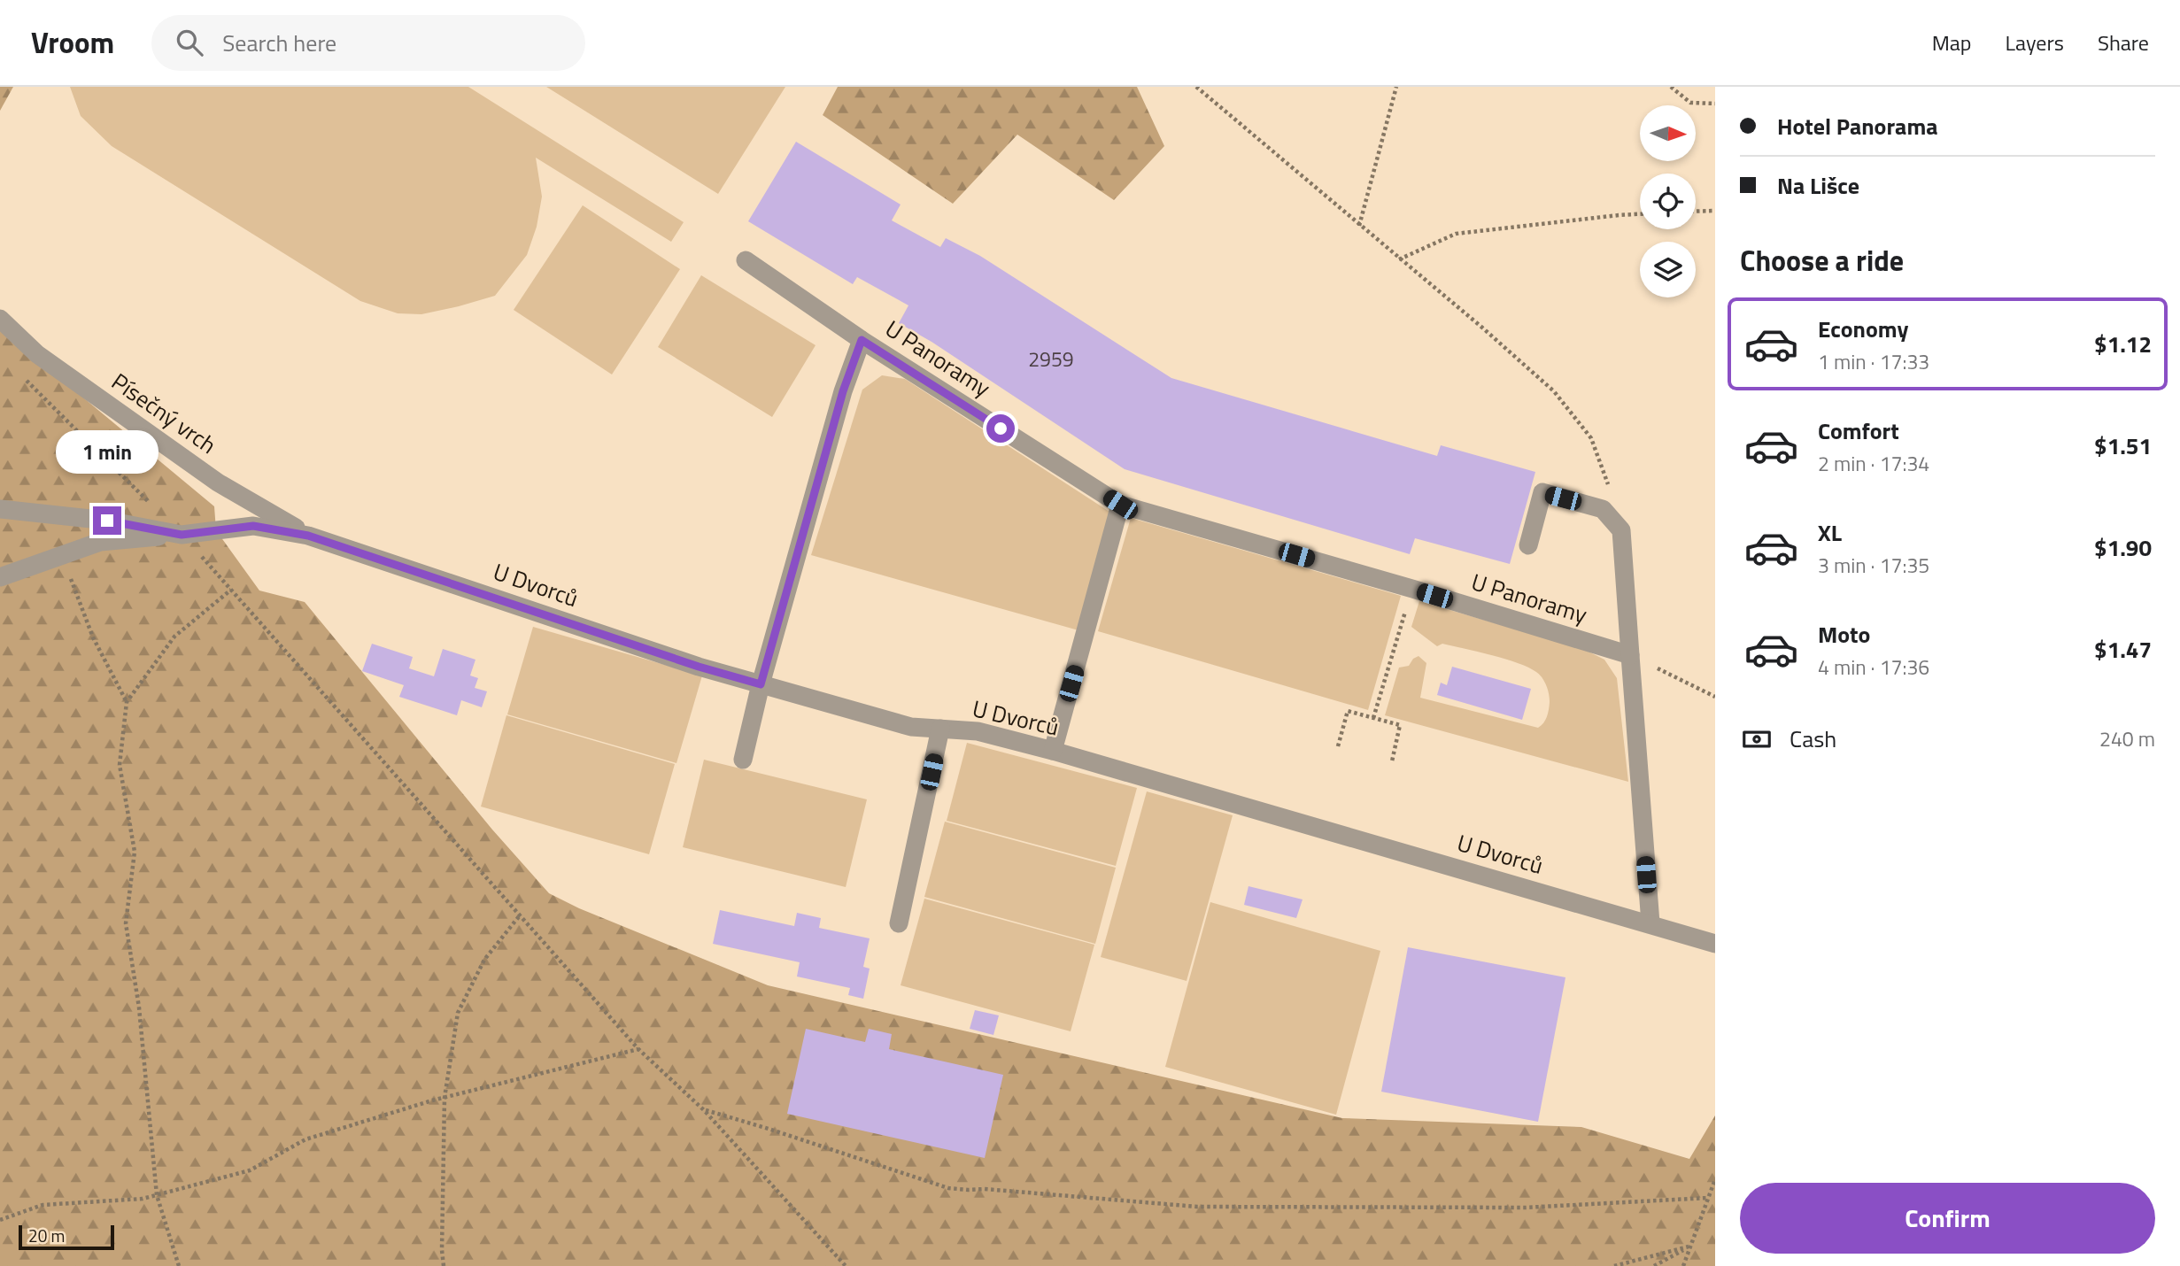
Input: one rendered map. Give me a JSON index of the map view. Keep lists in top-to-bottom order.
{
  "streets": {
    "street": ["U Panoramy", "Písečný vrch", "U Dvorců"]
  },
  "crossings": [
    ["Písečný vrch", "U Dvorců"]
  ],
  "house_numbers": ["2959"],
  "scale_bar": "20 m",
  "north": "right",
  "page": {
    "header": "Vroom",
    "search": "Search here",
    "nav": ["Map", "Layers", "Share"],
    "banner": ["Hotel Panorama", "Na Lišce"],
    "heading": "Choose a ride",
    "list": [
      {
        "name": "Economy",
        "note": "1 min · 17:33",
        "value": "$1.12"
      },
      {
        "name": "Comfort",
        "note": "2 min · 17:34",
        "value": "$1.51"
      },
      {
        "name": "XL",
        "note": "3 min · 17:35",
        "value": "$1.90"
      },
      {
        "name": "Moto",
        "note": "4 min · 17:36",
        "value": "$1.47"
      }
    ],
    "bubble": "1 min",
    "pay": ["Cash", "240 m"],
    "buttons": "Confirm",
    "scale": "20 m"
  }
}
